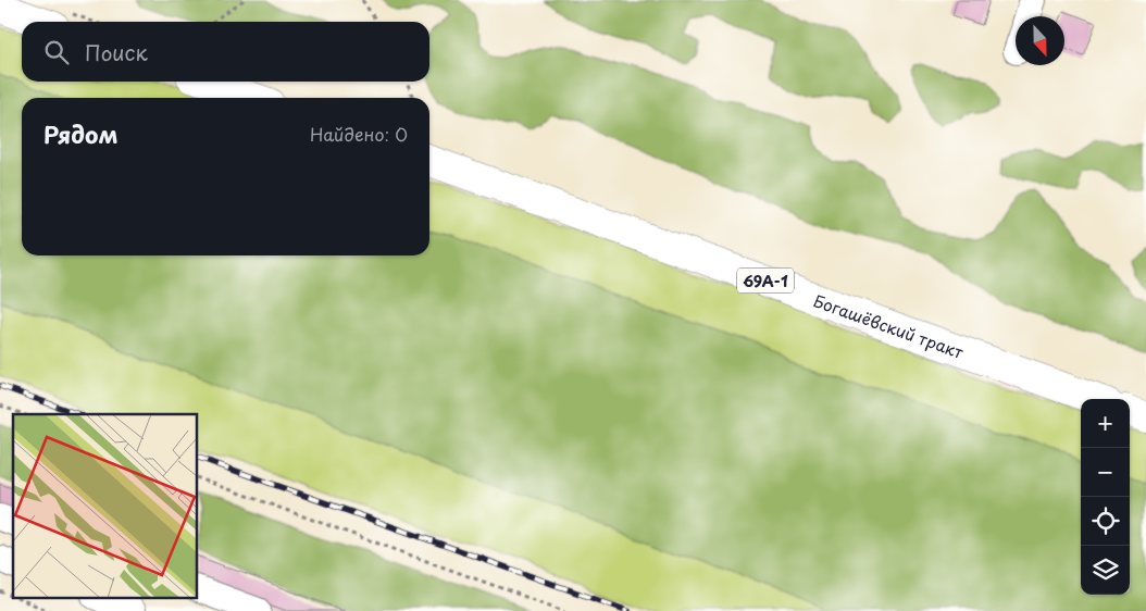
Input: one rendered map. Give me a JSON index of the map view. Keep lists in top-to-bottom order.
{
  "streets": {
    "main road": ["69А-1", "Богашёвский тракт"]
  },
  "north": "bottom",
  "page": {
    "search": "Поиск",
    "heading": ["Рядом", "Найдено: 0"],
    "map_buttons": ["+", "−"]
  }
}
